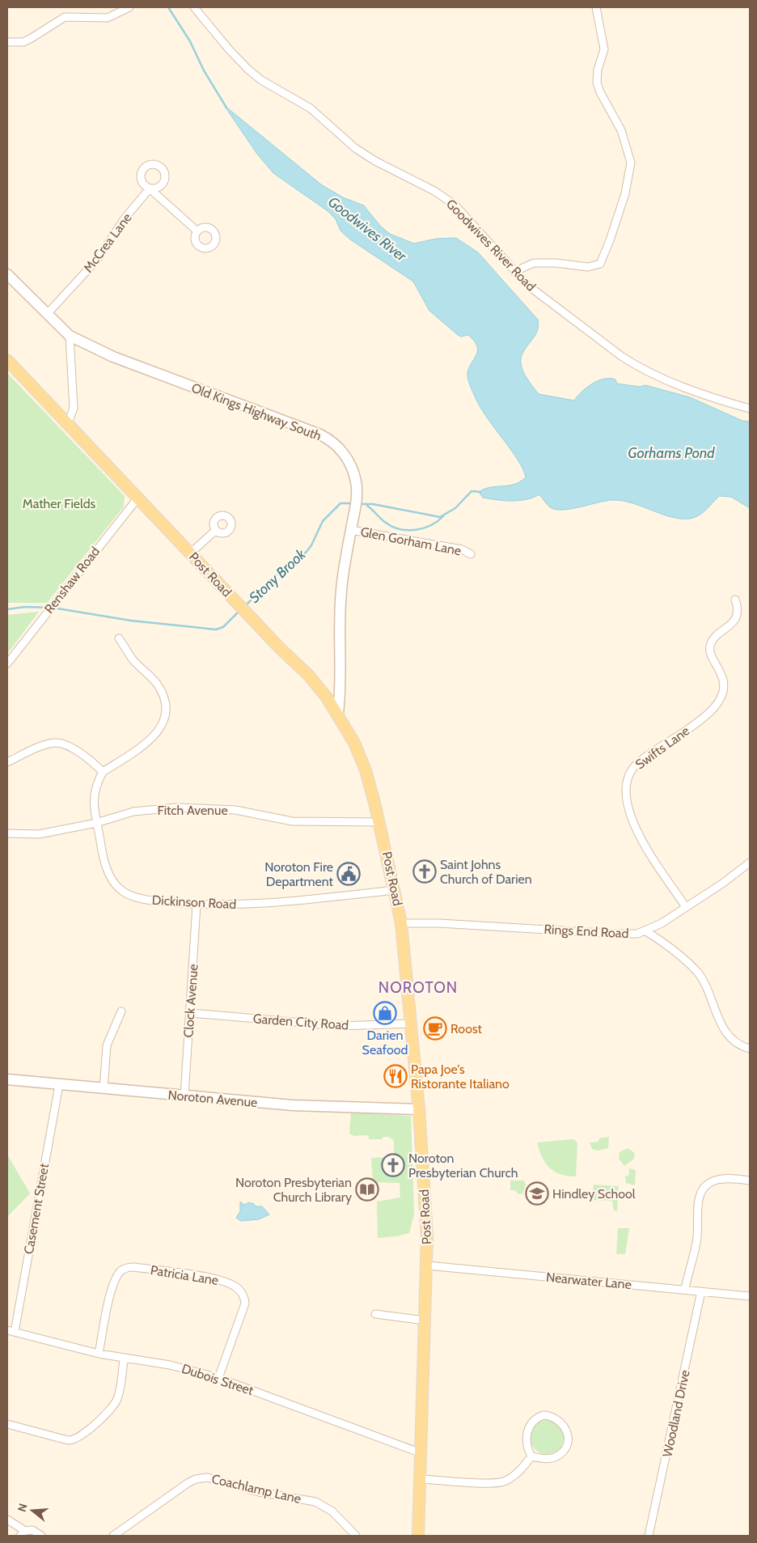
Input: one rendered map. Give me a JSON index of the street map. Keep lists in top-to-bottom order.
{
  "streets": {
    "main road": ["Post Road"],
    "street": [
      "McCrea Lane",
      "Goodwives River Road",
      "Old Kings Highway South",
      "Glen Gorham Lane",
      "Renshaw Road",
      "Swifts Lane",
      "Fitch Avenue",
      "Dickinson Road",
      "Rings End Road",
      "Clock Avenue",
      "Garden City Road",
      "Noroton Avenue",
      "Casement Street",
      "Patricia Lane",
      "Nearwater Lane",
      "Dubois Street",
      "Woodland Drive",
      "Coachlamp Lane"
    ]
  },
  "crossings": [
    ["McCrea Lane", "Old Kings Highway South"],
    ["Old Kings Highway South", "Glen Gorham Lane"],
    ["Old Kings Highway South", "Post Road"],
    ["Post Road", "Renshaw Road"],
    ["Post Road", "Fitch Avenue"],
    ["Post Road", "Dickinson Road"],
    ["Post Road", "Rings End Road"],
    ["Post Road", "Garden City Road"],
    ["Post Road", "Noroton Avenue"],
    ["Post Road", "Nearwater Lane"],
    ["Post Road", "Dubois Street"],
    ["Swifts Lane", "Rings End Road"],
    ["Fitch Avenue", "Dickinson Road"],
    ["Dickinson Road", "Clock Avenue"],
    ["Clock Avenue", "Garden City Road"],
    ["Clock Avenue", "Noroton Avenue"],
    ["Noroton Avenue", "Casement Street"],
    ["Casement Street", "Dubois Street"],
    ["Patricia Lane", "Dubois Street"],
    ["Nearwater Lane", "Woodland Drive"]
  ],
  "districts": ["NOROTON"],
  "water": ["Goodwives River", "Gorhams Pond", "Stony Brook"],
  "parks": ["Mather Fields"],
  "places": {
    "church": ["Saint Johns Church of Darien", "Noroton Presbyterian Church"],
    "public building": ["Noroton Fire Department"],
    "shop": ["Darien Seafood"],
    "cafe": ["Roost"],
    "restaurant": ["Papa Joe's Ristorante Italiano"],
    "library": ["Noroton Presbyterian Church Library"],
    "school or university": ["Hindley School"]
  },
  "north": "left"
}
